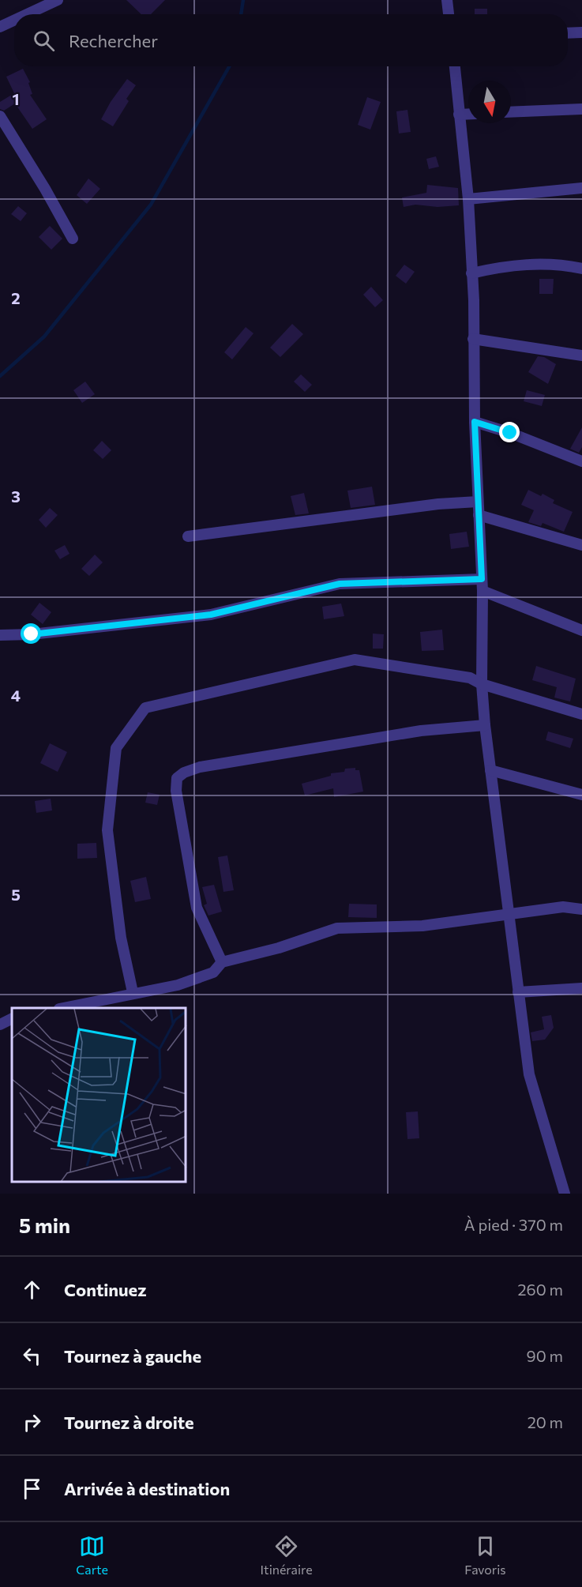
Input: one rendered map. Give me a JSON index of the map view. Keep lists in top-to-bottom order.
{
  "north": "bottom",
  "page": {
    "search": "Rechercher",
    "heading": ["5 min", "À pied · 370 m"],
    "list": [
      ["Continuez", "260 m"],
      ["Tournez à gauche", "90 m"],
      ["Tournez à droite", "20 m"],
      "Arrivée à destination"
    ],
    "nav": ["Carte", "Itinéraire", "Favoris"]
  },
  "grid": {
    "rows": [
      "1",
      "2",
      "3",
      "4",
      "5"
    ]
  }
}
